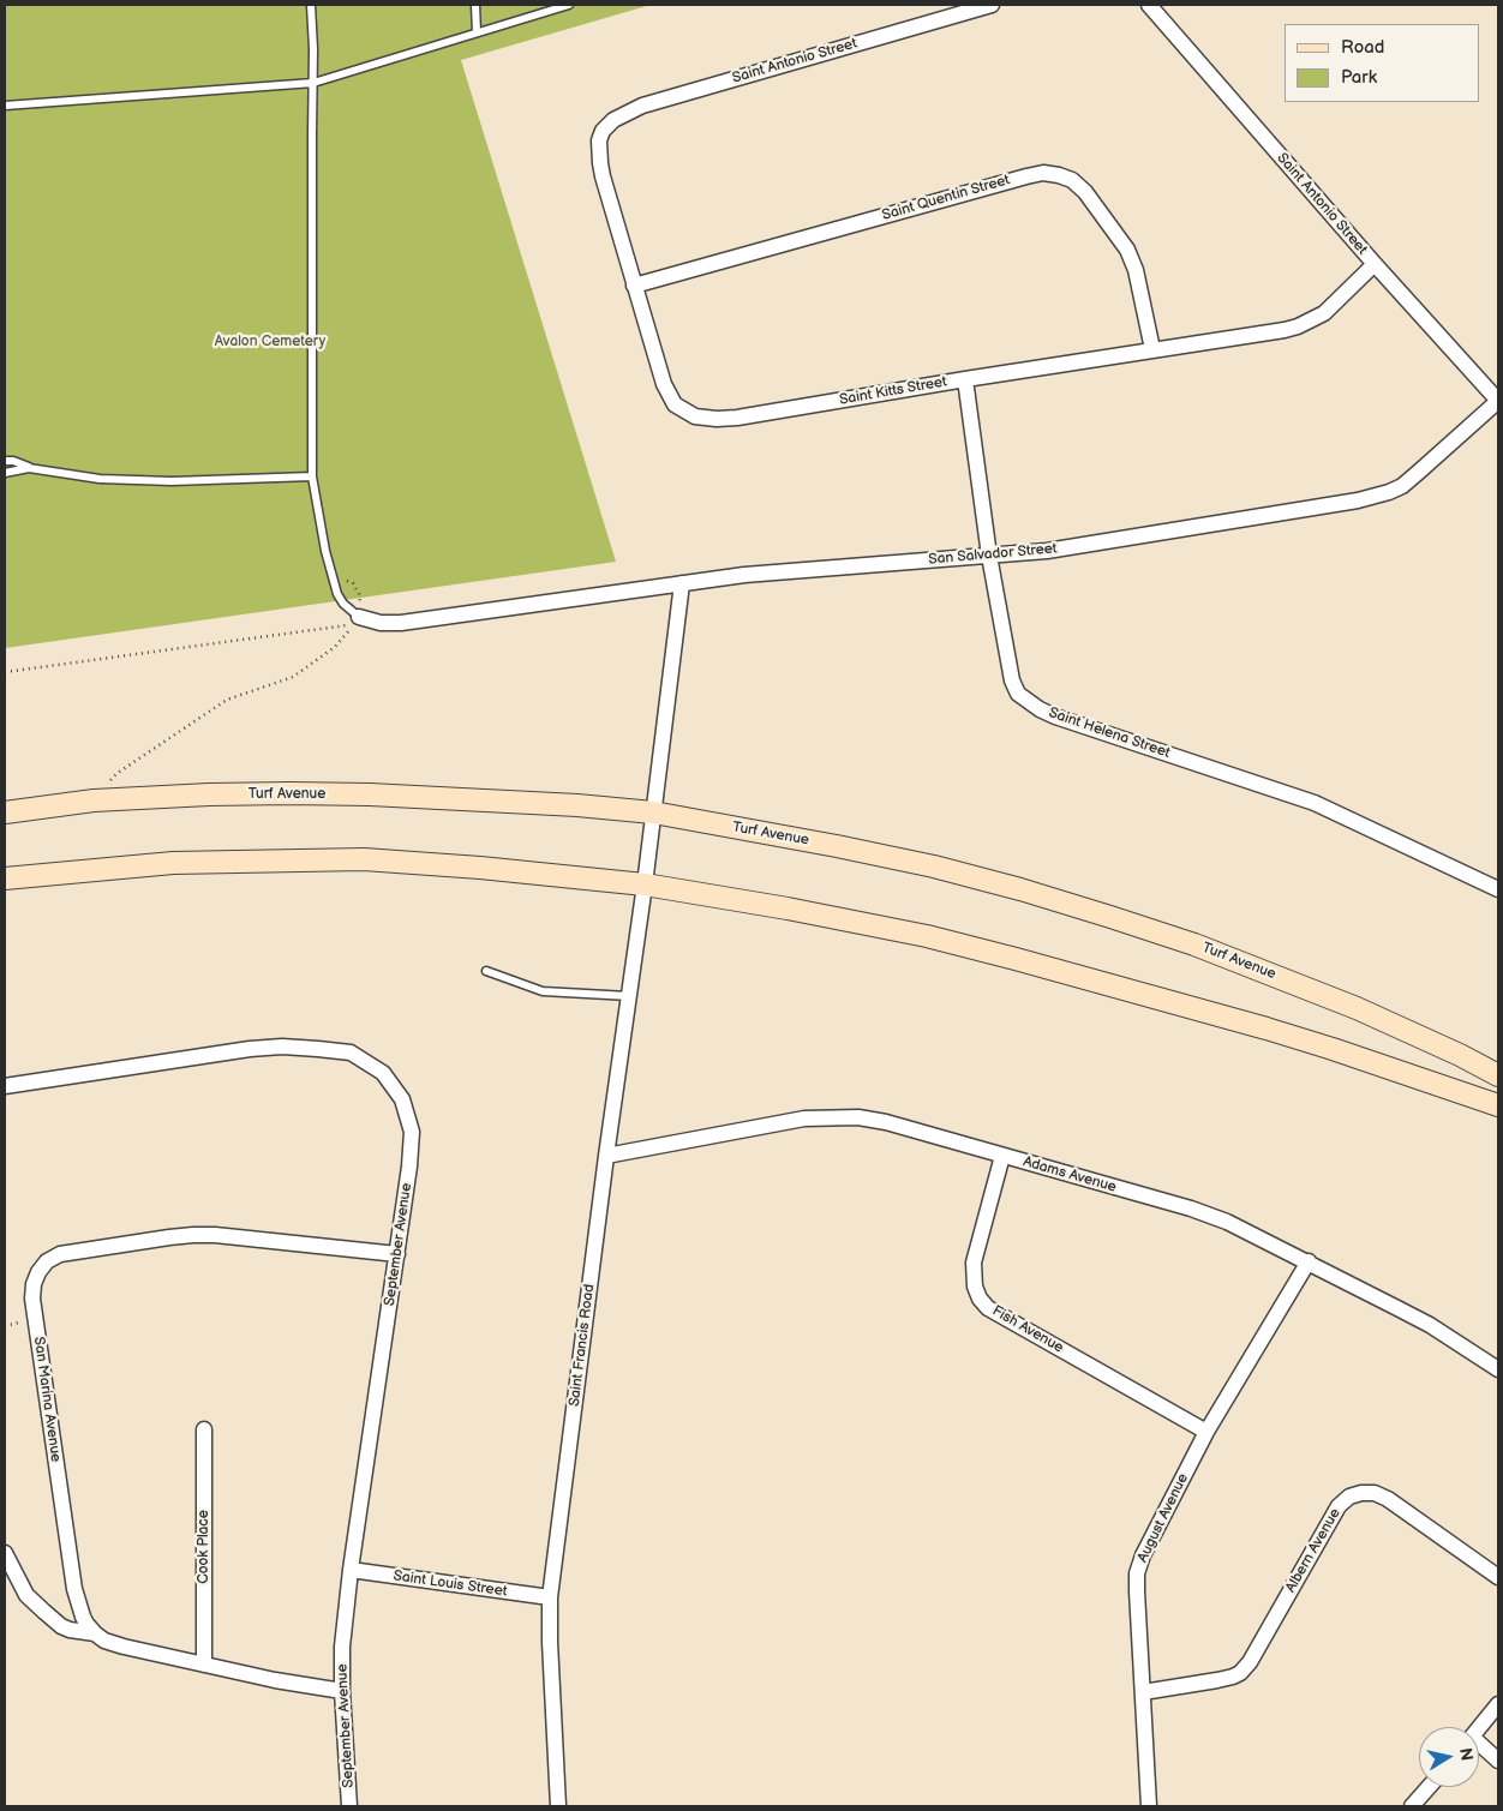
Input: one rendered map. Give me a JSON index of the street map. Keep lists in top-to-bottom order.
{
  "streets": {
    "main road": ["Turf Avenue"],
    "street": [
      "Saint Antonio Street",
      "Saint Quentin Street",
      "Saint Kitts Street",
      "San Salvador Street",
      "Saint Helena Street",
      "Adams Avenue",
      "September Avenue",
      "Fish Avenue",
      "Saint Francis Road",
      "San Marina Avenue",
      "August Avenue",
      "Cook Place",
      "Albern Avenue",
      "Saint Louis Street"
    ]
  },
  "crossings": [
    ["Saint Antonio Street", "Saint Kitts Street"],
    ["Saint Antonio Street", "San Salvador Street"],
    ["Saint Quentin Street", "Saint Kitts Street"],
    ["Saint Kitts Street", "Saint Helena Street"],
    ["San Salvador Street", "Saint Helena Street"],
    ["Turf Avenue", "Saint Francis Road"],
    ["Adams Avenue", "Fish Avenue"],
    ["Adams Avenue", "Saint Francis Road"],
    ["Adams Avenue", "August Avenue"],
    ["September Avenue", "San Marina Avenue"],
    ["September Avenue", "Saint Louis Street"],
    ["Fish Avenue", "August Avenue"],
    ["Saint Francis Road", "Saint Louis Street"],
    ["August Avenue", "Albern Avenue"]
  ],
  "parks": ["Avalon Cemetery"],
  "legend": ["Road", "Park"],
  "north": "right"
}
